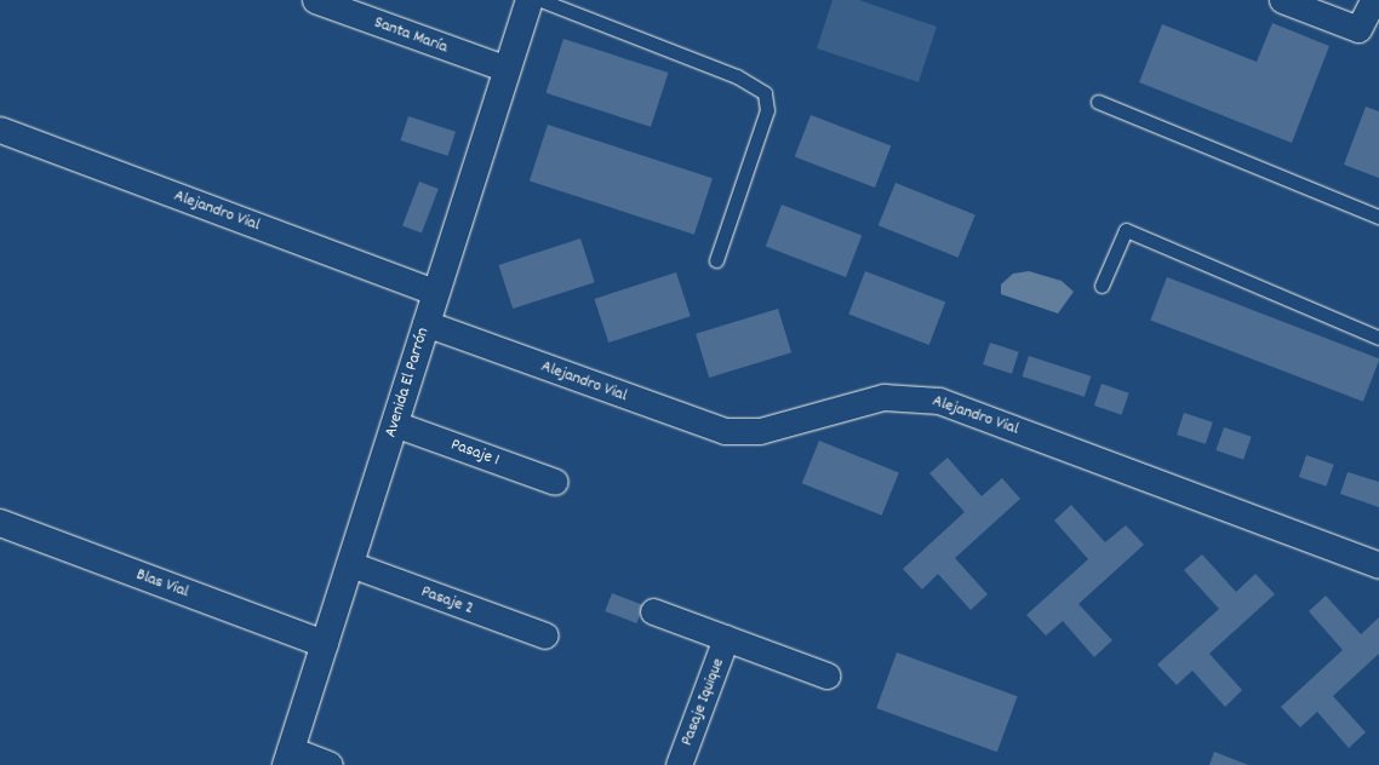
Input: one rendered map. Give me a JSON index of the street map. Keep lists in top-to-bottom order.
{
  "streets": {
    "main road": ["Avenida El Parrón", "Blas Vial"],
    "street": [
      "Santa María",
      "Alejandro Vial",
      "Pasaje 1",
      "Pasaje 2",
      "Pasaje Iquique"
    ]
  },
  "crossings": [
    ["Santa María", "Avenida El Parrón"],
    ["Alejandro Vial", "Avenida El Parrón"],
    ["Avenida El Parrón", "Pasaje 1"],
    ["Avenida El Parrón", "Blas Vial"],
    ["Avenida El Parrón", "Pasaje 2"]
  ]
}
